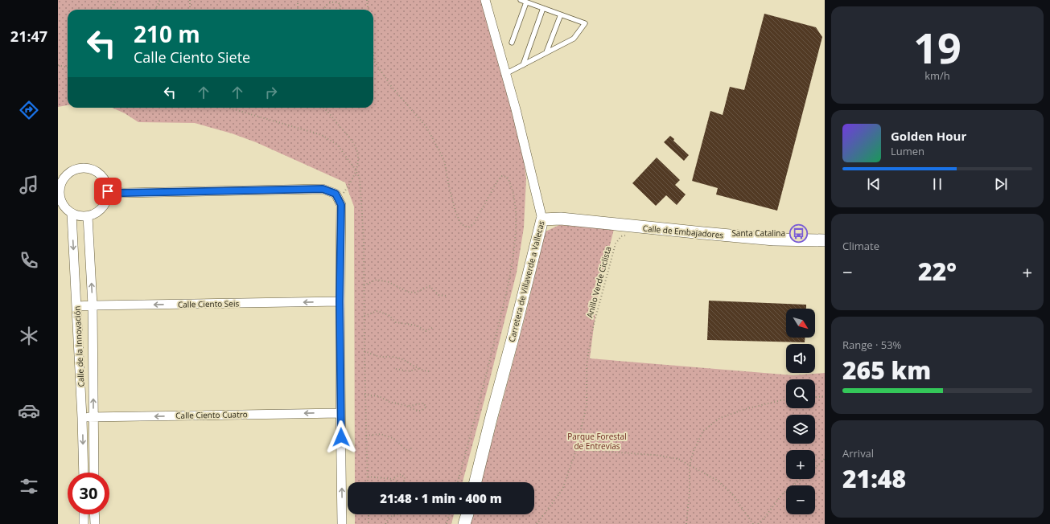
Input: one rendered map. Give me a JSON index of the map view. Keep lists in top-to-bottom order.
{
  "streets": {
    "main road": ["Calle de Embajadores", "Carretera de Villaverde a Vallecas"],
    "street": ["Calle Ciento Seis", "Calle de la Innovación", "Calle Ciento Cuatro"],
    "path": ["Anillo Verde Ciclista"]
  },
  "crossings": [
    ["Calle de Embajadores", "Carretera de Villaverde a Vallecas"],
    ["Calle Ciento Seis", "Calle de la Innovación"],
    ["Calle de la Innovación", "Calle Ciento Cuatro"]
  ],
  "one_way": ["Calle Ciento Seis", "Calle Ciento Cuatro"],
  "parks": ["Parque Forestal de Entrevías"],
  "places": {
    "bus stop": ["Santa Catalina"]
  },
  "north": "bottom right",
  "page": {
    "tabs": "21:47",
    "tile": [
      ["19", "km/h"],
      "Climate",
      ["Range · 53%", "265 km"],
      ["Arrival", "21:48"]
    ],
    "turn": ["210 m", "Calle Ciento Siete"],
    "song": ["Golden Hour", "Lumen"],
    "heat": ["−", "22°", "+"],
    "map_buttons": ["+", "−"],
    "limit": "30",
    "trip": "21:48 · 1 min · 400 m"
  }
}
